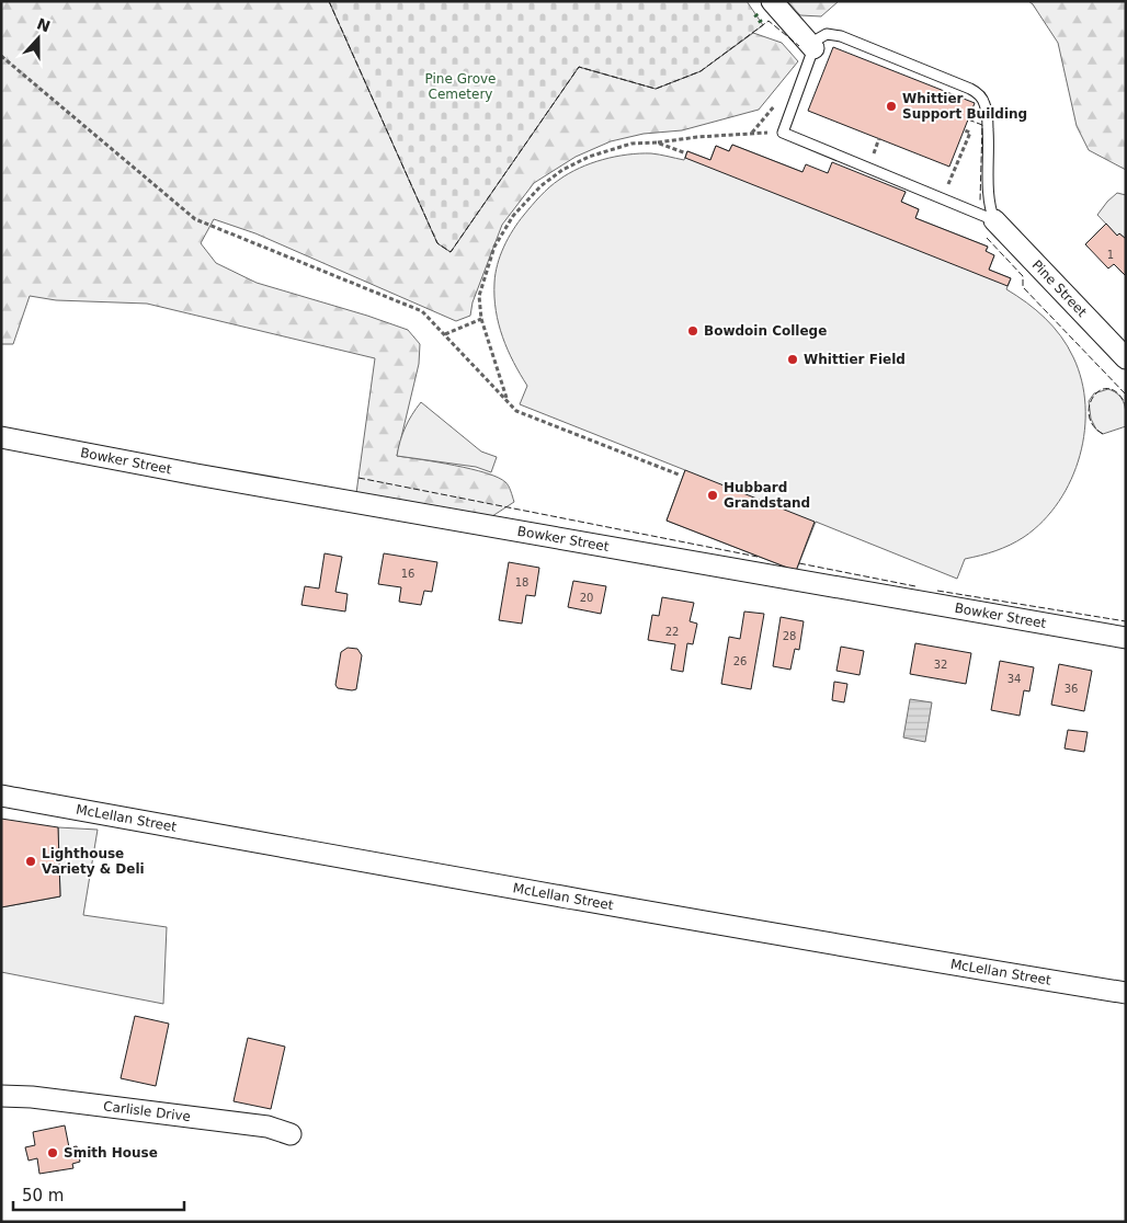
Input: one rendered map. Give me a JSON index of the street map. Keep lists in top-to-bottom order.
{
  "streets": {
    "street": [
      "Pine Street",
      "Bowker Street",
      "McLellan Street",
      "Carlisle Drive"
    ]
  },
  "parks": ["Pine Grove Cemetery"],
  "places": [
    "Whittier Support Building",
    "Bowdoin College",
    "Whittier Field",
    "Hubbard Grandstand",
    "Lighthouse Variety & Deli",
    "Smith House"
  ],
  "house_numbers": [
    "1",
    "16",
    "18",
    "20",
    "22",
    "28",
    "26",
    "32",
    "34",
    "36"
  ],
  "scale_bar": "50 m",
  "north": "top"
}
